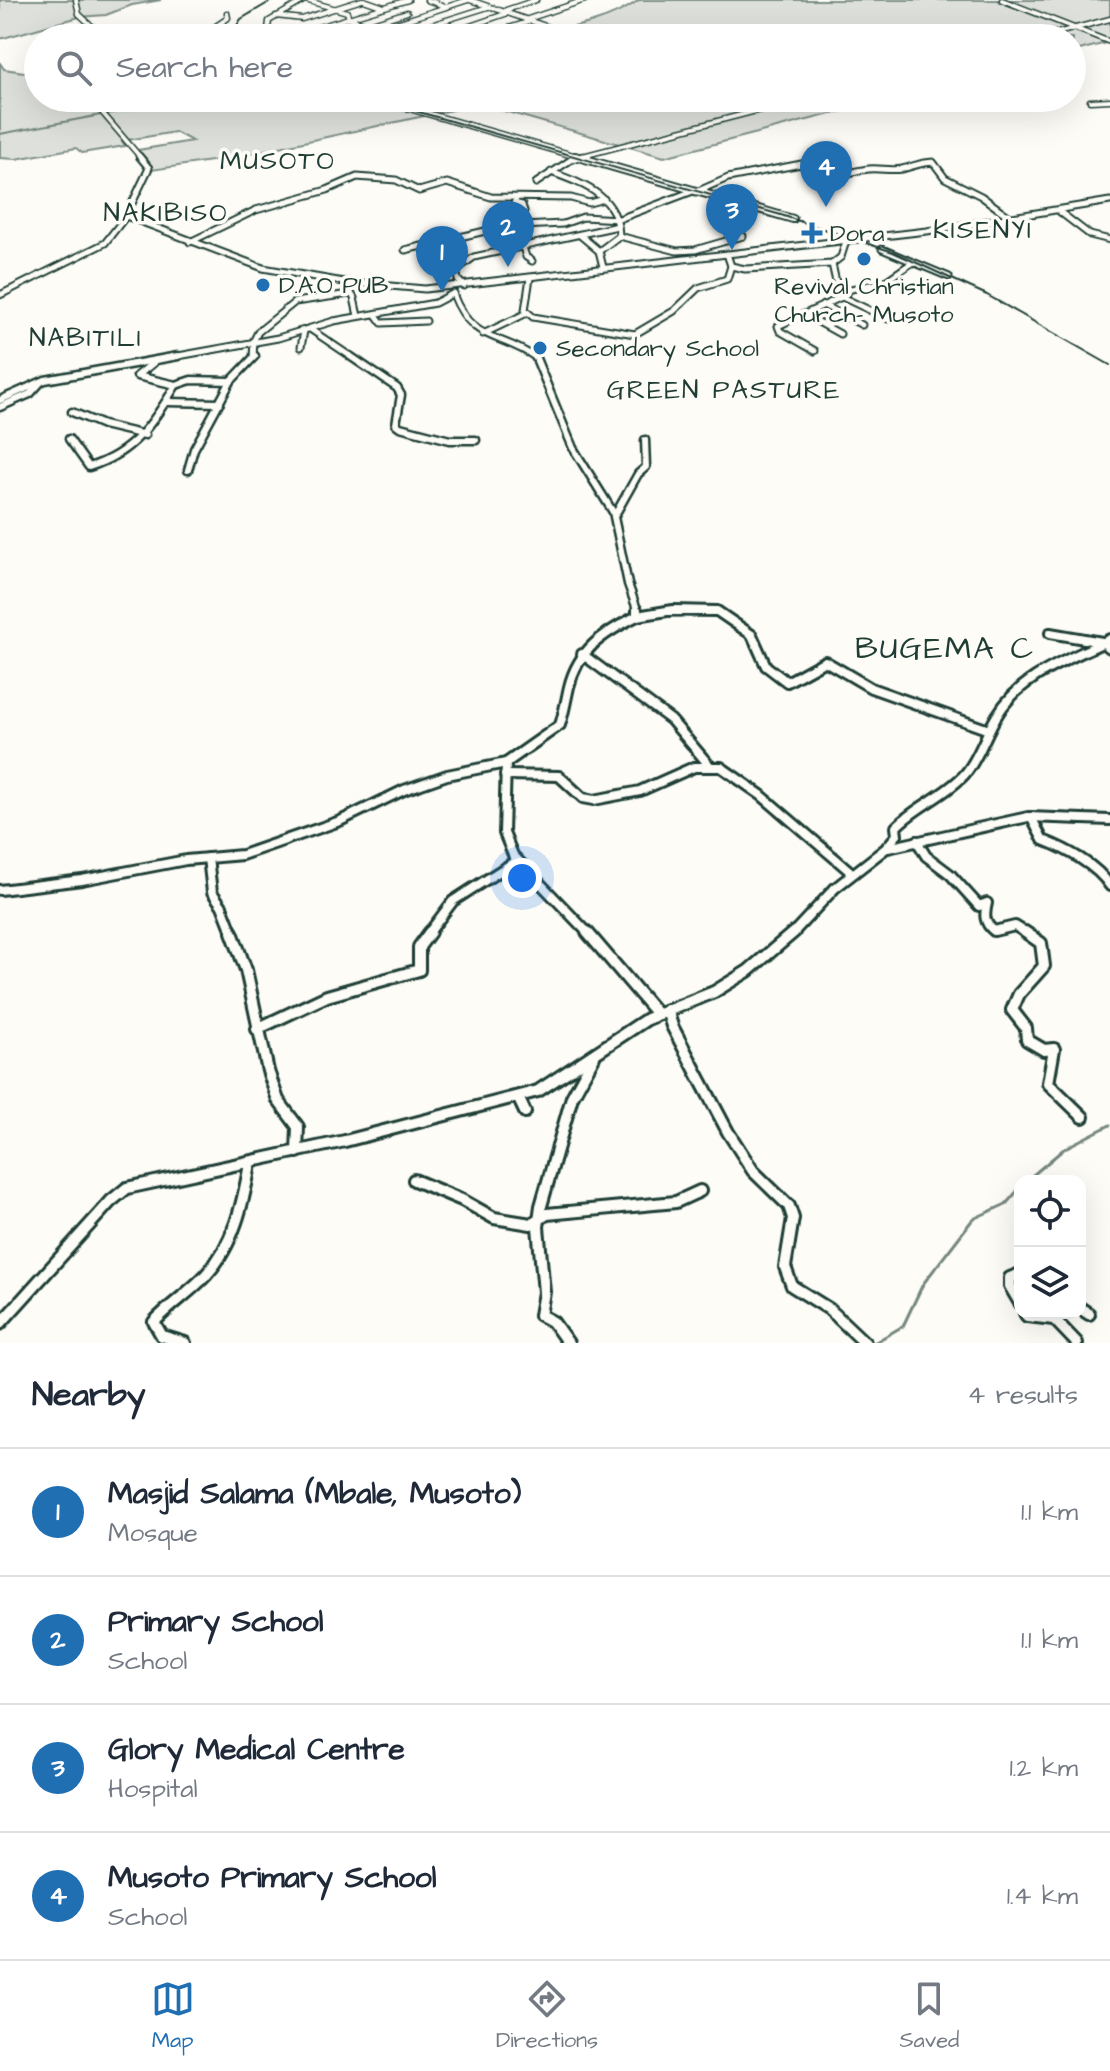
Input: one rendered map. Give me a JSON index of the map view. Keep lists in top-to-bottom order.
{
  "districts": [
    "MUSOTO",
    "NAKIBISO",
    "KISENYI",
    "NABITILI",
    "GREEN PASTURE",
    "BUGEMA C"
  ],
  "places": {
    "health": ["Dora"],
    "other": ["Revival Christian Church- Musoto", "D.A.O PUB", "Secondary School"]
  },
  "page": {
    "search": "Search here",
    "pins": [
      "4",
      "3",
      "2",
      "1"
    ],
    "heading": ["Nearby", "4 results"],
    "list": [
      {
        "mark": "1",
        "name": "Masjid Salama (Mbale, Musoto)",
        "note": "Mosque",
        "value": "1.1 km"
      },
      {
        "mark": "2",
        "name": "Primary School",
        "note": "School",
        "value": "1.1 km"
      },
      {
        "mark": "3",
        "name": "Glory Medical Centre",
        "note": "Hospital",
        "value": "1.2 km"
      },
      {
        "mark": "4",
        "name": "Musoto Primary School",
        "note": "School",
        "value": "1.4 km"
      }
    ],
    "nav": ["Map", "Directions", "Saved"]
  }
}
